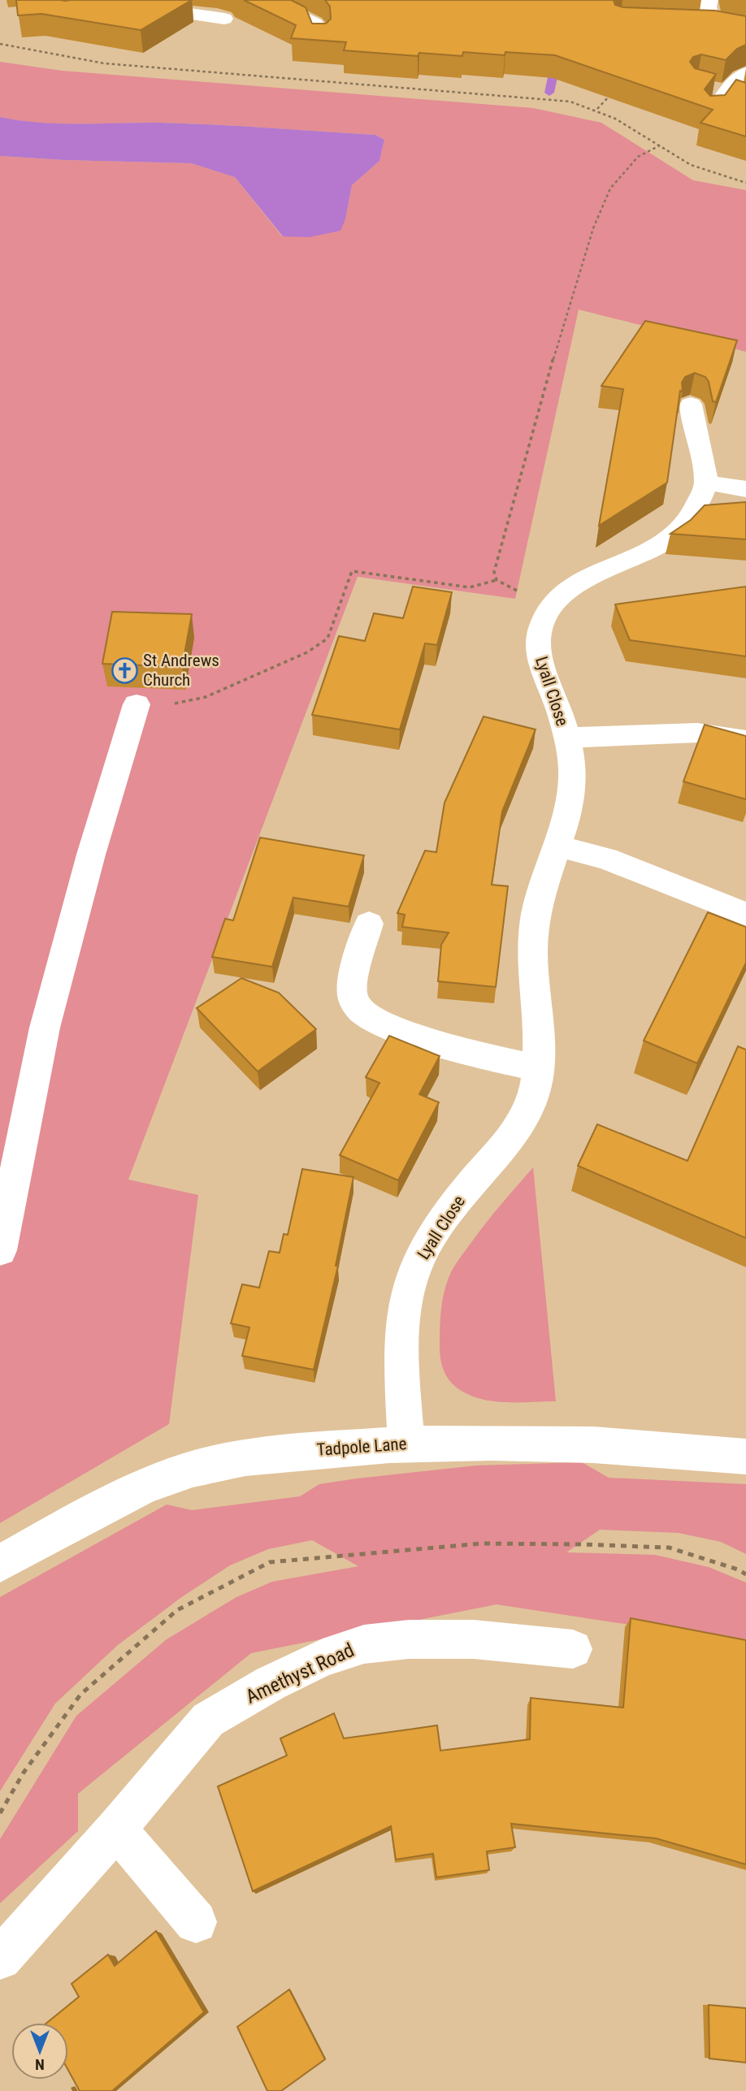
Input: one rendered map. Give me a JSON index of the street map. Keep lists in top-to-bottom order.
{
  "streets": {
    "street": ["Lyall Close", "Tadpole Lane", "Amethyst Road"]
  },
  "crossings": [
    ["Lyall Close", "Tadpole Lane"]
  ],
  "places": {
    "church": ["St Andrews Church"]
  },
  "north": "bottom"
}
